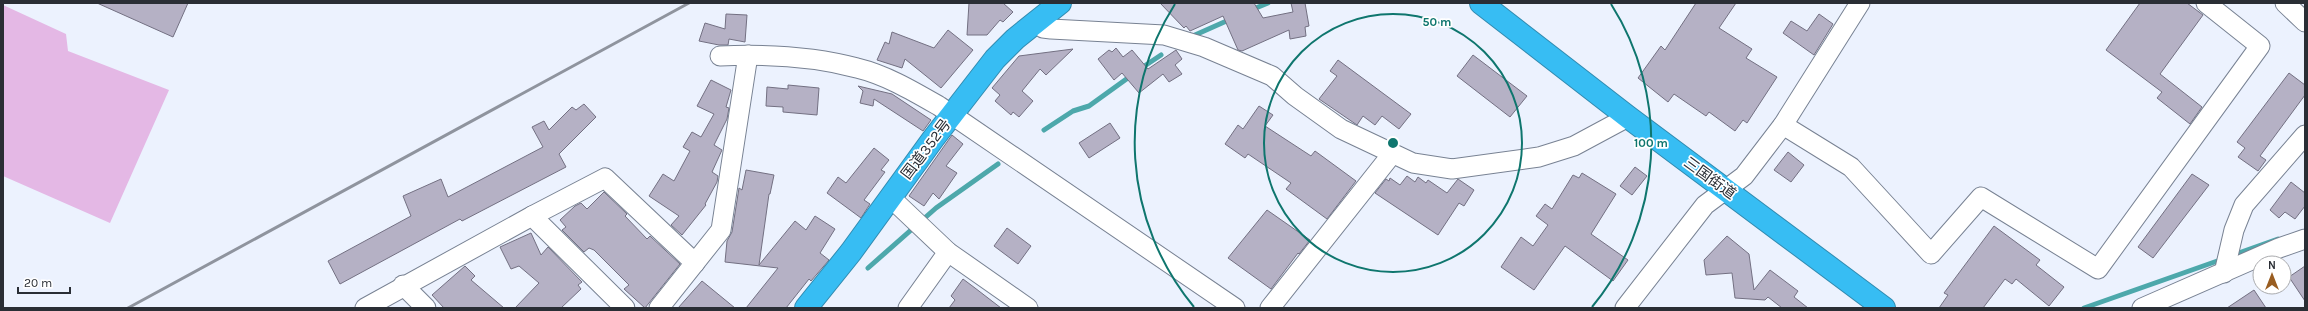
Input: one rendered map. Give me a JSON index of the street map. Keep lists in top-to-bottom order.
{
  "streets": {
    "highway": ["国道352号", "三国街道"]
  },
  "scale_bar": "20 m",
  "north": "top",
  "rings": ["50 m", "100 m"]
}
